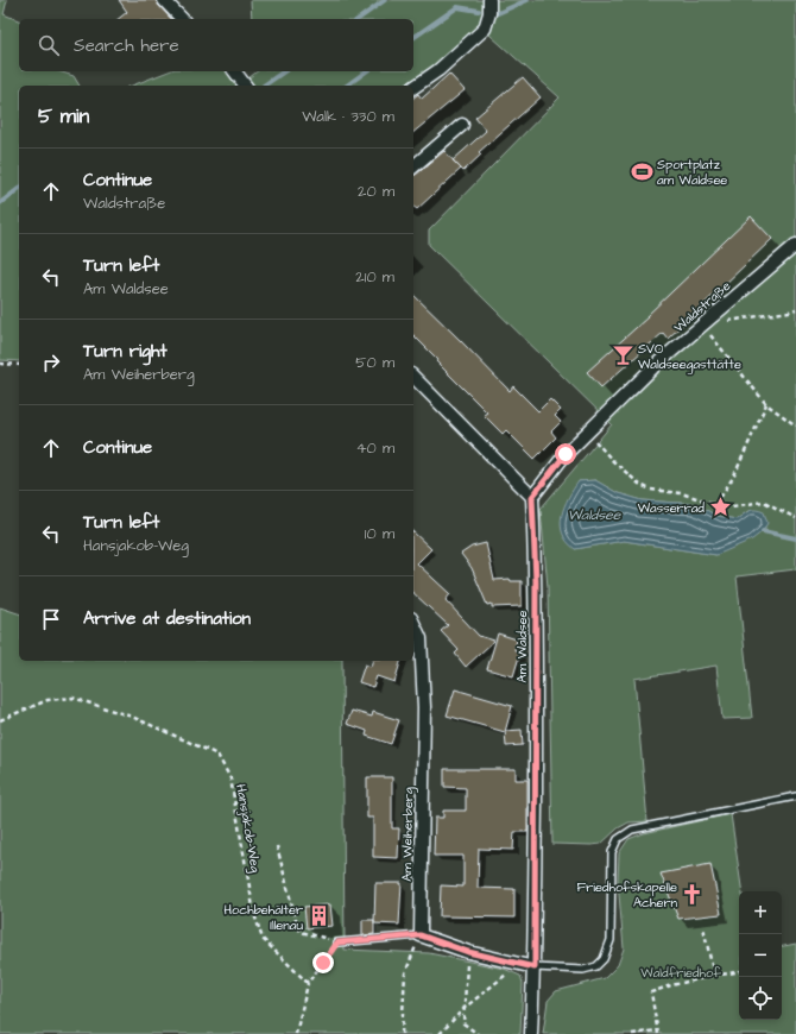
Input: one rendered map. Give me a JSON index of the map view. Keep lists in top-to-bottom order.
{
  "streets": {
    "street": ["Waldstraße", "Am Waldsee", "Am Weiherberg"],
    "path": ["Hansjakob-Weg"]
  },
  "crossings": [
    ["Waldstraße", "Am Waldsee"]
  ],
  "water": ["Waldsee"],
  "parks": ["Waldfriedhof"],
  "places": {
    "sports": ["Sportplatz am Waldsee"],
    "bar": ["SVO Waldseegasttätte"],
    "place": ["Wasserrad"],
    "church": ["Friedhofskapelle Achern"],
    "building": ["Hochbehälter Illenau"]
  },
  "page": {
    "search": "Search here",
    "heading": ["5 min", "Walk · 330 m"],
    "list": [
      ["Continue", "Waldstraße", "20 m"],
      ["Turn left", "Am Waldsee", "210 m"],
      ["Turn right", "Am Weiherberg", "50 m"],
      ["Continue", "40 m"],
      ["Turn left", "Hansjakob-Weg", "10 m"],
      "Arrive at destination"
    ],
    "map_buttons": ["+", "−"]
  }
}
